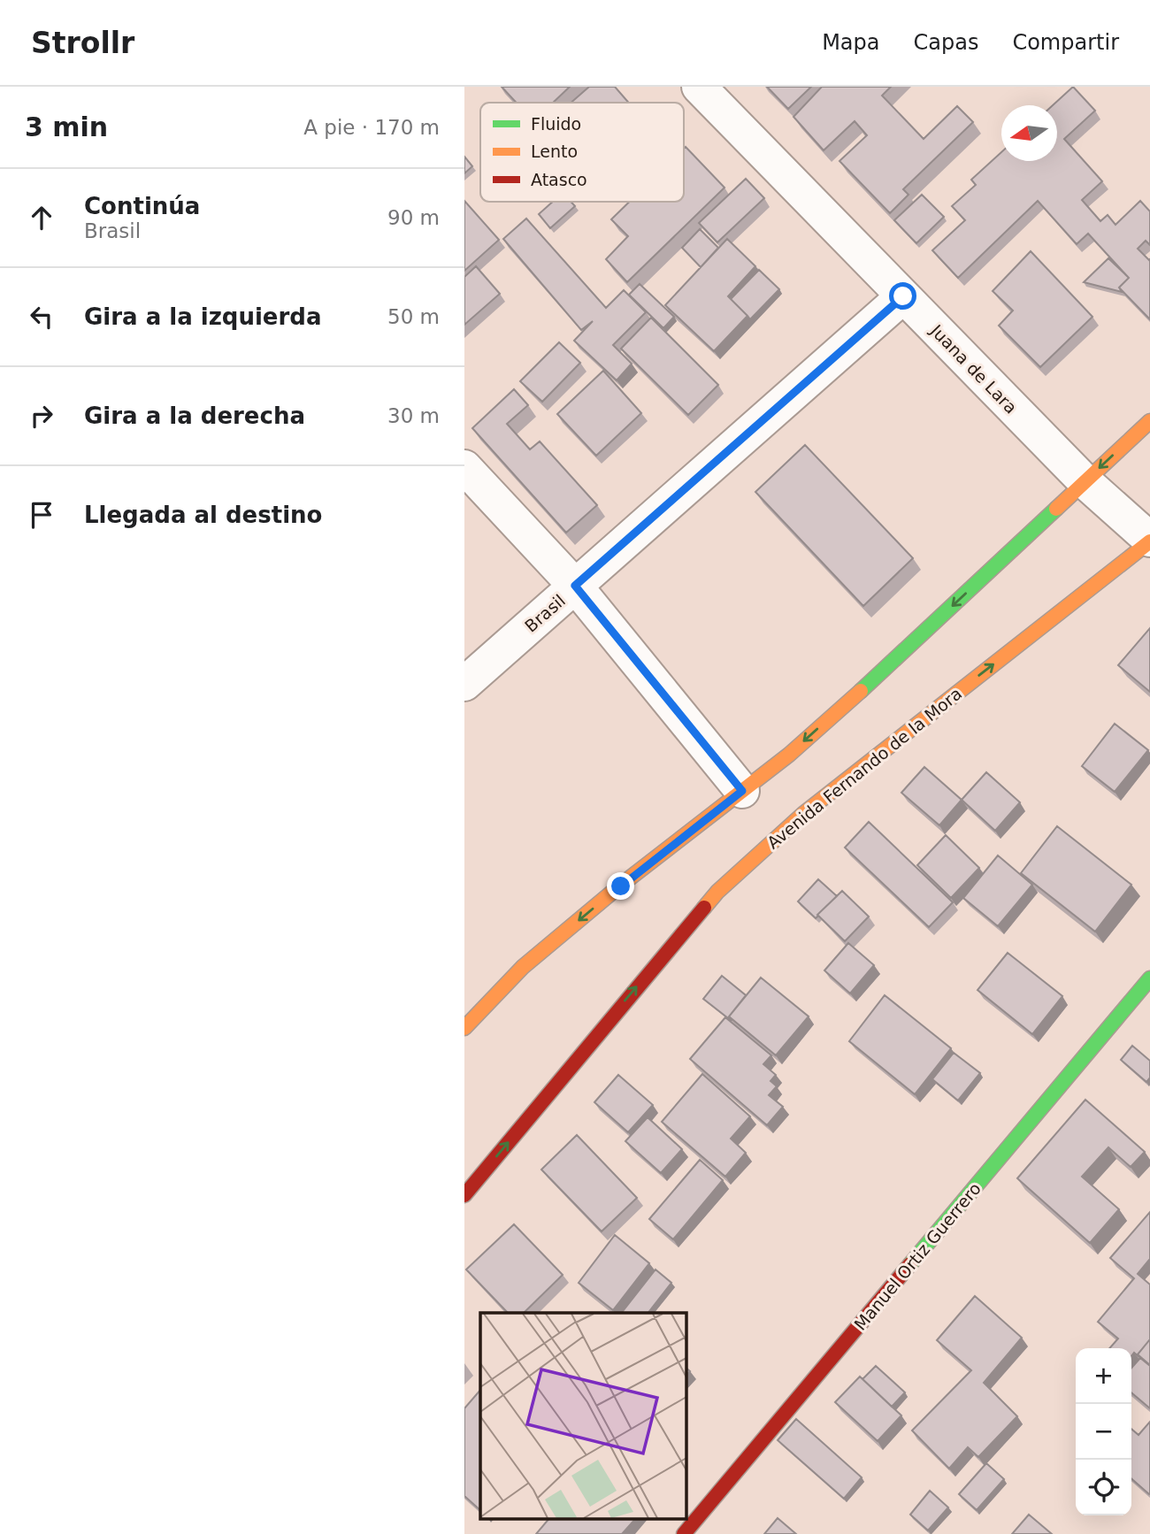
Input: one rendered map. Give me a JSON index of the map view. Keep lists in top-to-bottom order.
{
  "streets": {
    "main road": ["Avenida Fernando de la Mora", "Manuel Ortiz Guerrero"],
    "street": ["Juana de Lara", "Brasil"]
  },
  "crossings": [
    ["Juana de Lara", "Brasil"],
    ["Juana de Lara", "Avenida Fernando de la Mora"]
  ],
  "legend": ["Fluido", "Lento", "Atasco"],
  "north": "left",
  "page": {
    "header": "Strollr",
    "nav": ["Mapa", "Capas", "Compartir"],
    "heading": ["3 min", "A pie · 170 m"],
    "list": [
      ["Continúa", "Brasil", "90 m"],
      ["Gira a la izquierda", "50 m"],
      ["Gira a la derecha", "30 m"],
      "Llegada al destino"
    ],
    "map_buttons": ["+", "−"]
  }
}
